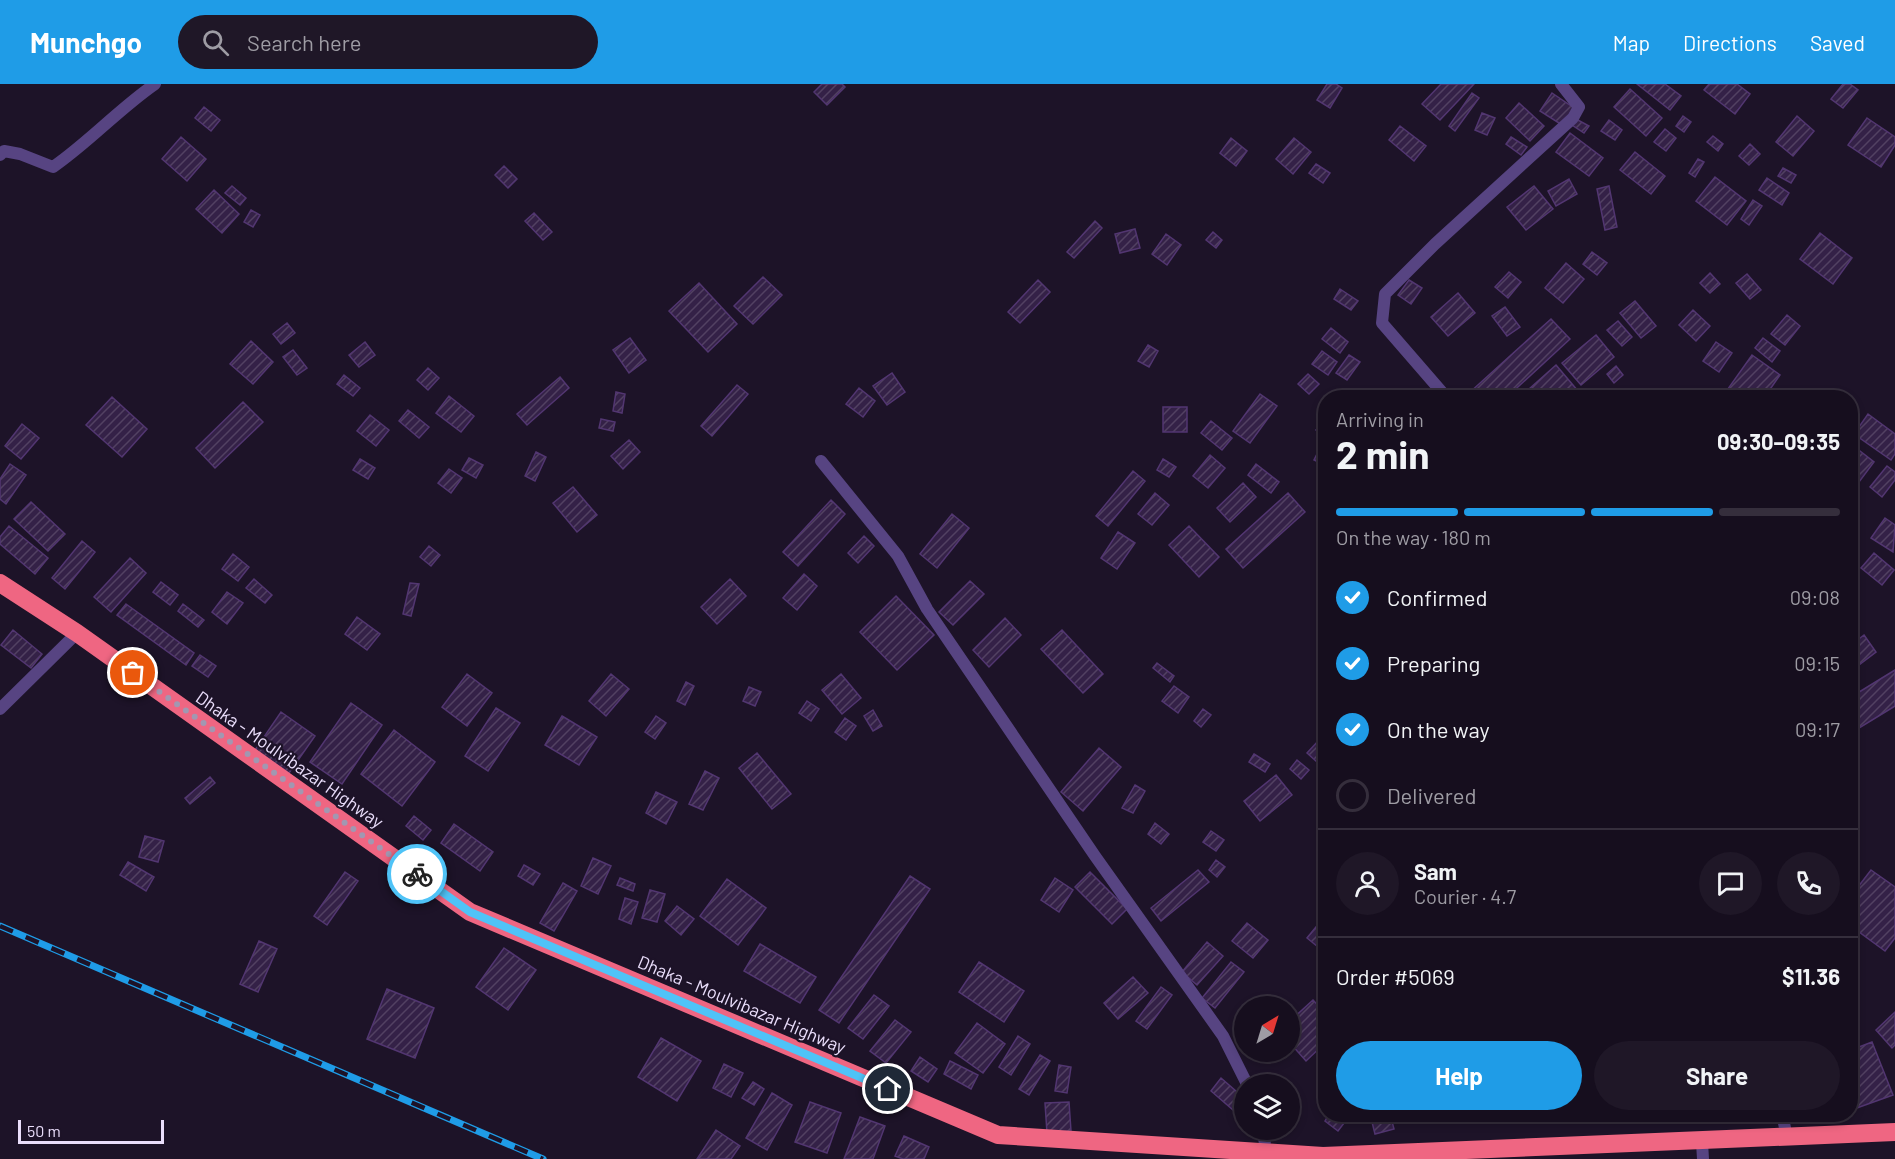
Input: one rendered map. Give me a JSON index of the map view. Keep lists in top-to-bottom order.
{
  "streets": {
    "highway": ["Dhaka - Moulvibazar Highway"]
  },
  "scale_bar": "50 m",
  "north": "top right",
  "page": {
    "header": "Munchgo",
    "search": "Search here",
    "nav": ["Map", "Directions", "Saved"],
    "heading": ["2 min", "Arriving in", "09:30–09:35"],
    "panel": [
      "Sam",
      "Courier · 4.7",
      "Order #5069",
      "$11.36"
    ],
    "bar": "On the way · 180 m",
    "list": [
      ["Confirmed", "09:08"],
      ["Preparing", "09:15"],
      ["On the way", "09:17"],
      "Delivered"
    ],
    "buttons": ["Help", "Share"],
    "scale": "50 m"
  }
}
